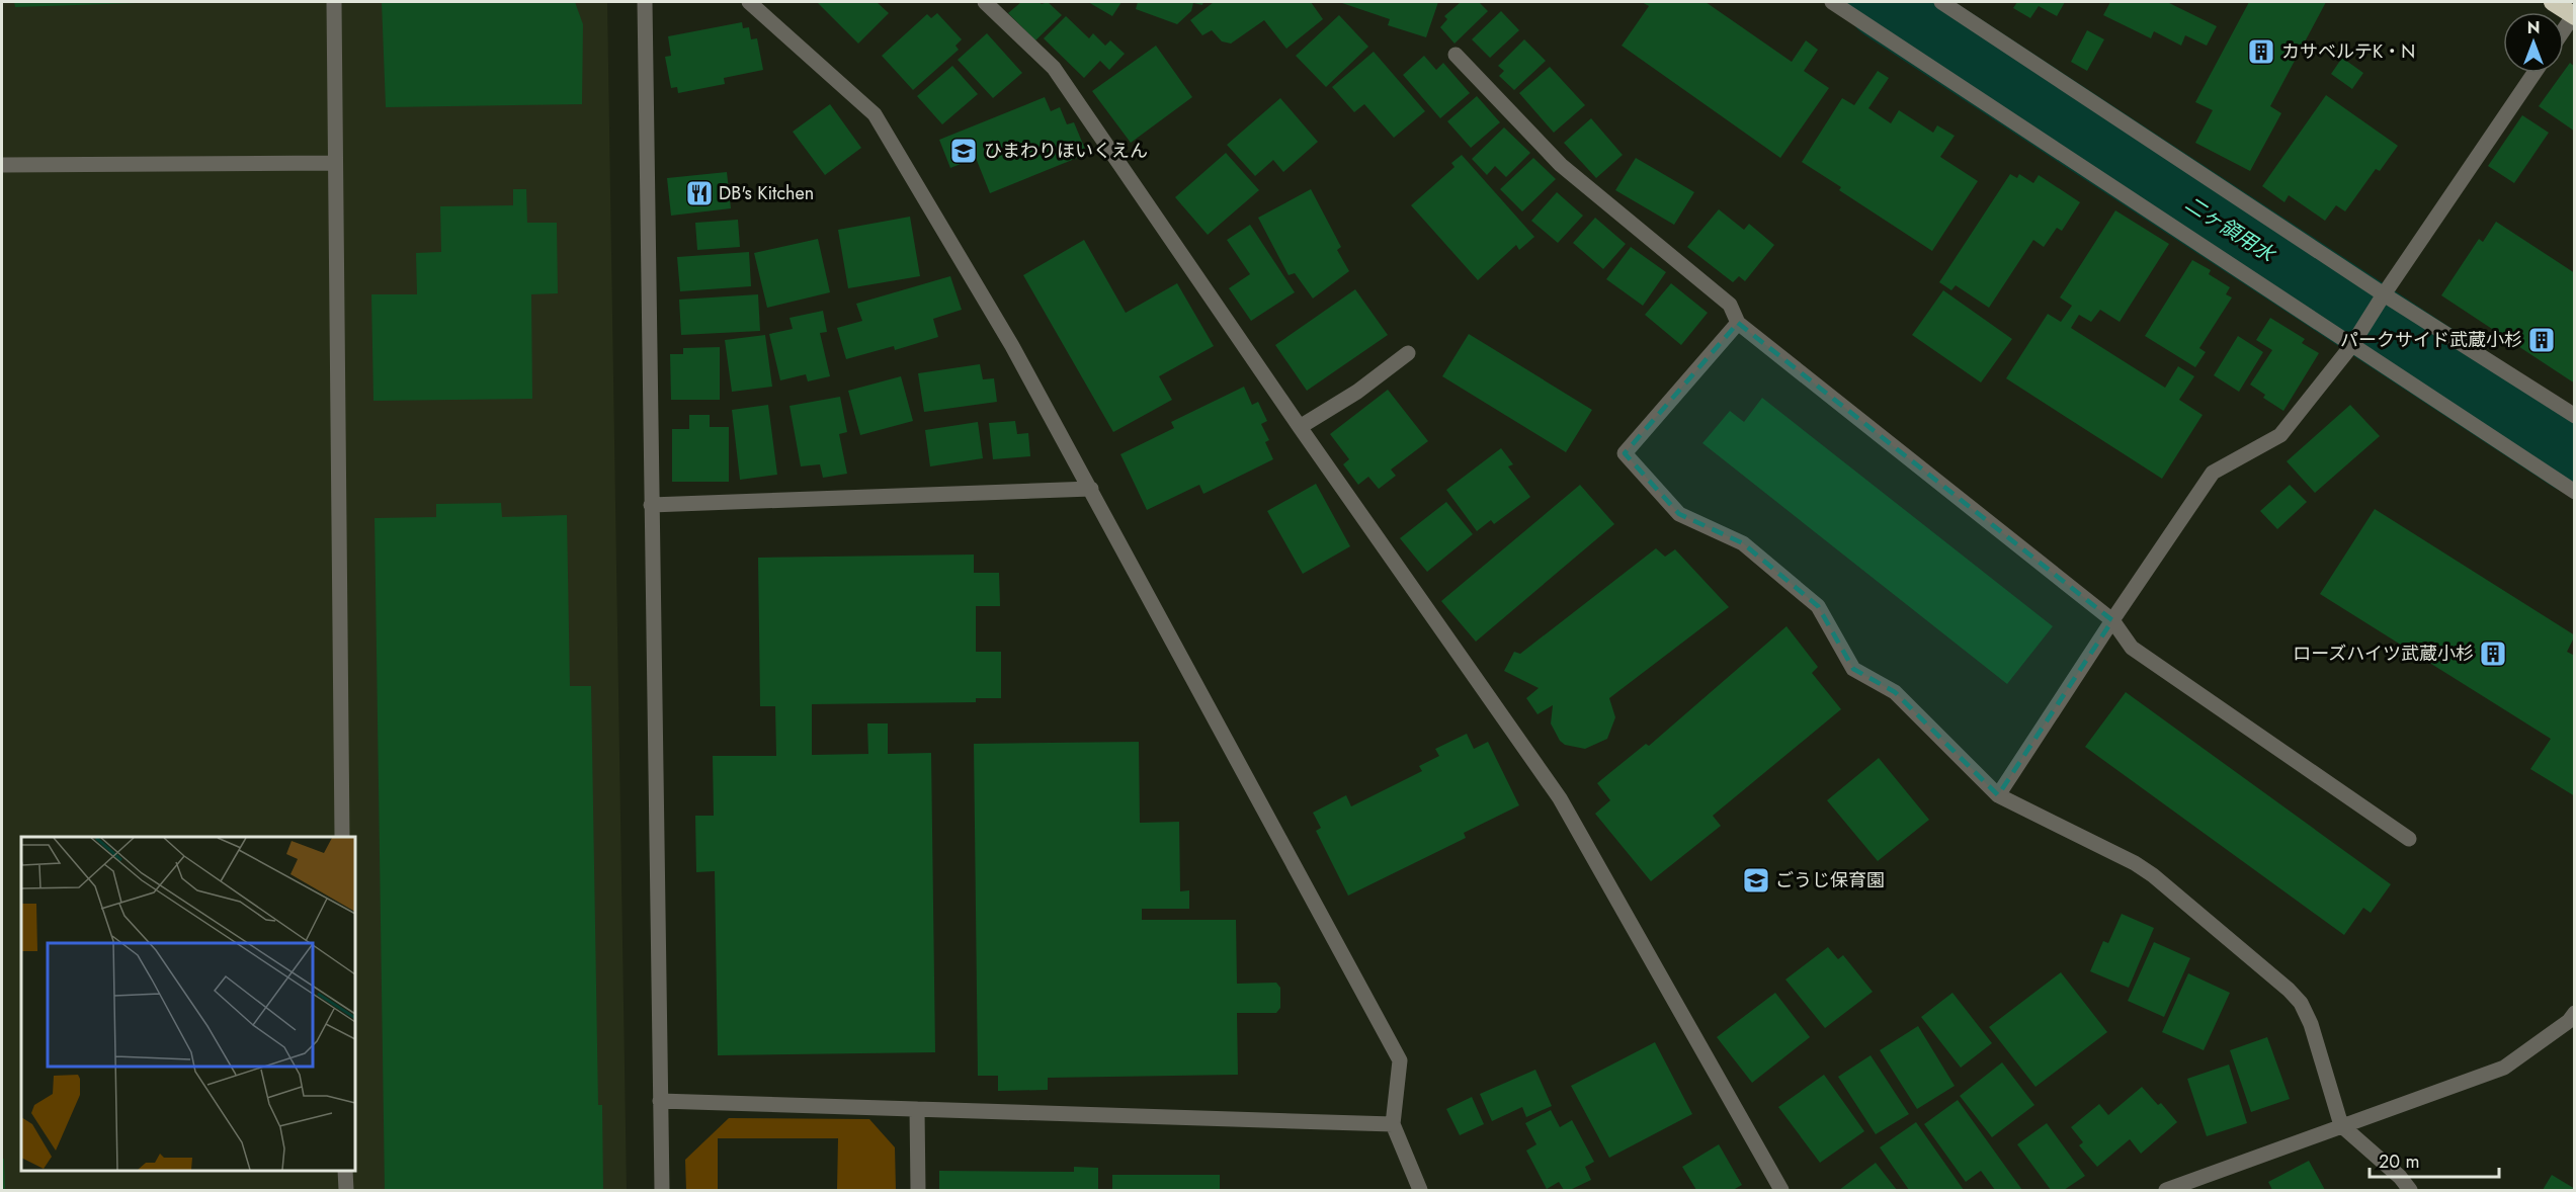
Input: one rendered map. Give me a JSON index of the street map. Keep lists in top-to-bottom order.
{
  "water": ["二ヶ領用水"],
  "places": {
    "building": ["カサベルテK・N", "パークサイド武蔵小杉", "ローズハイツ武蔵小杉"],
    "school or university": ["ひまわりほいくえん", "ごうじ保育園"],
    "restaurant": ["DB's Kitchen"]
  },
  "scale_bar": "20 m",
  "north": "top"
}
